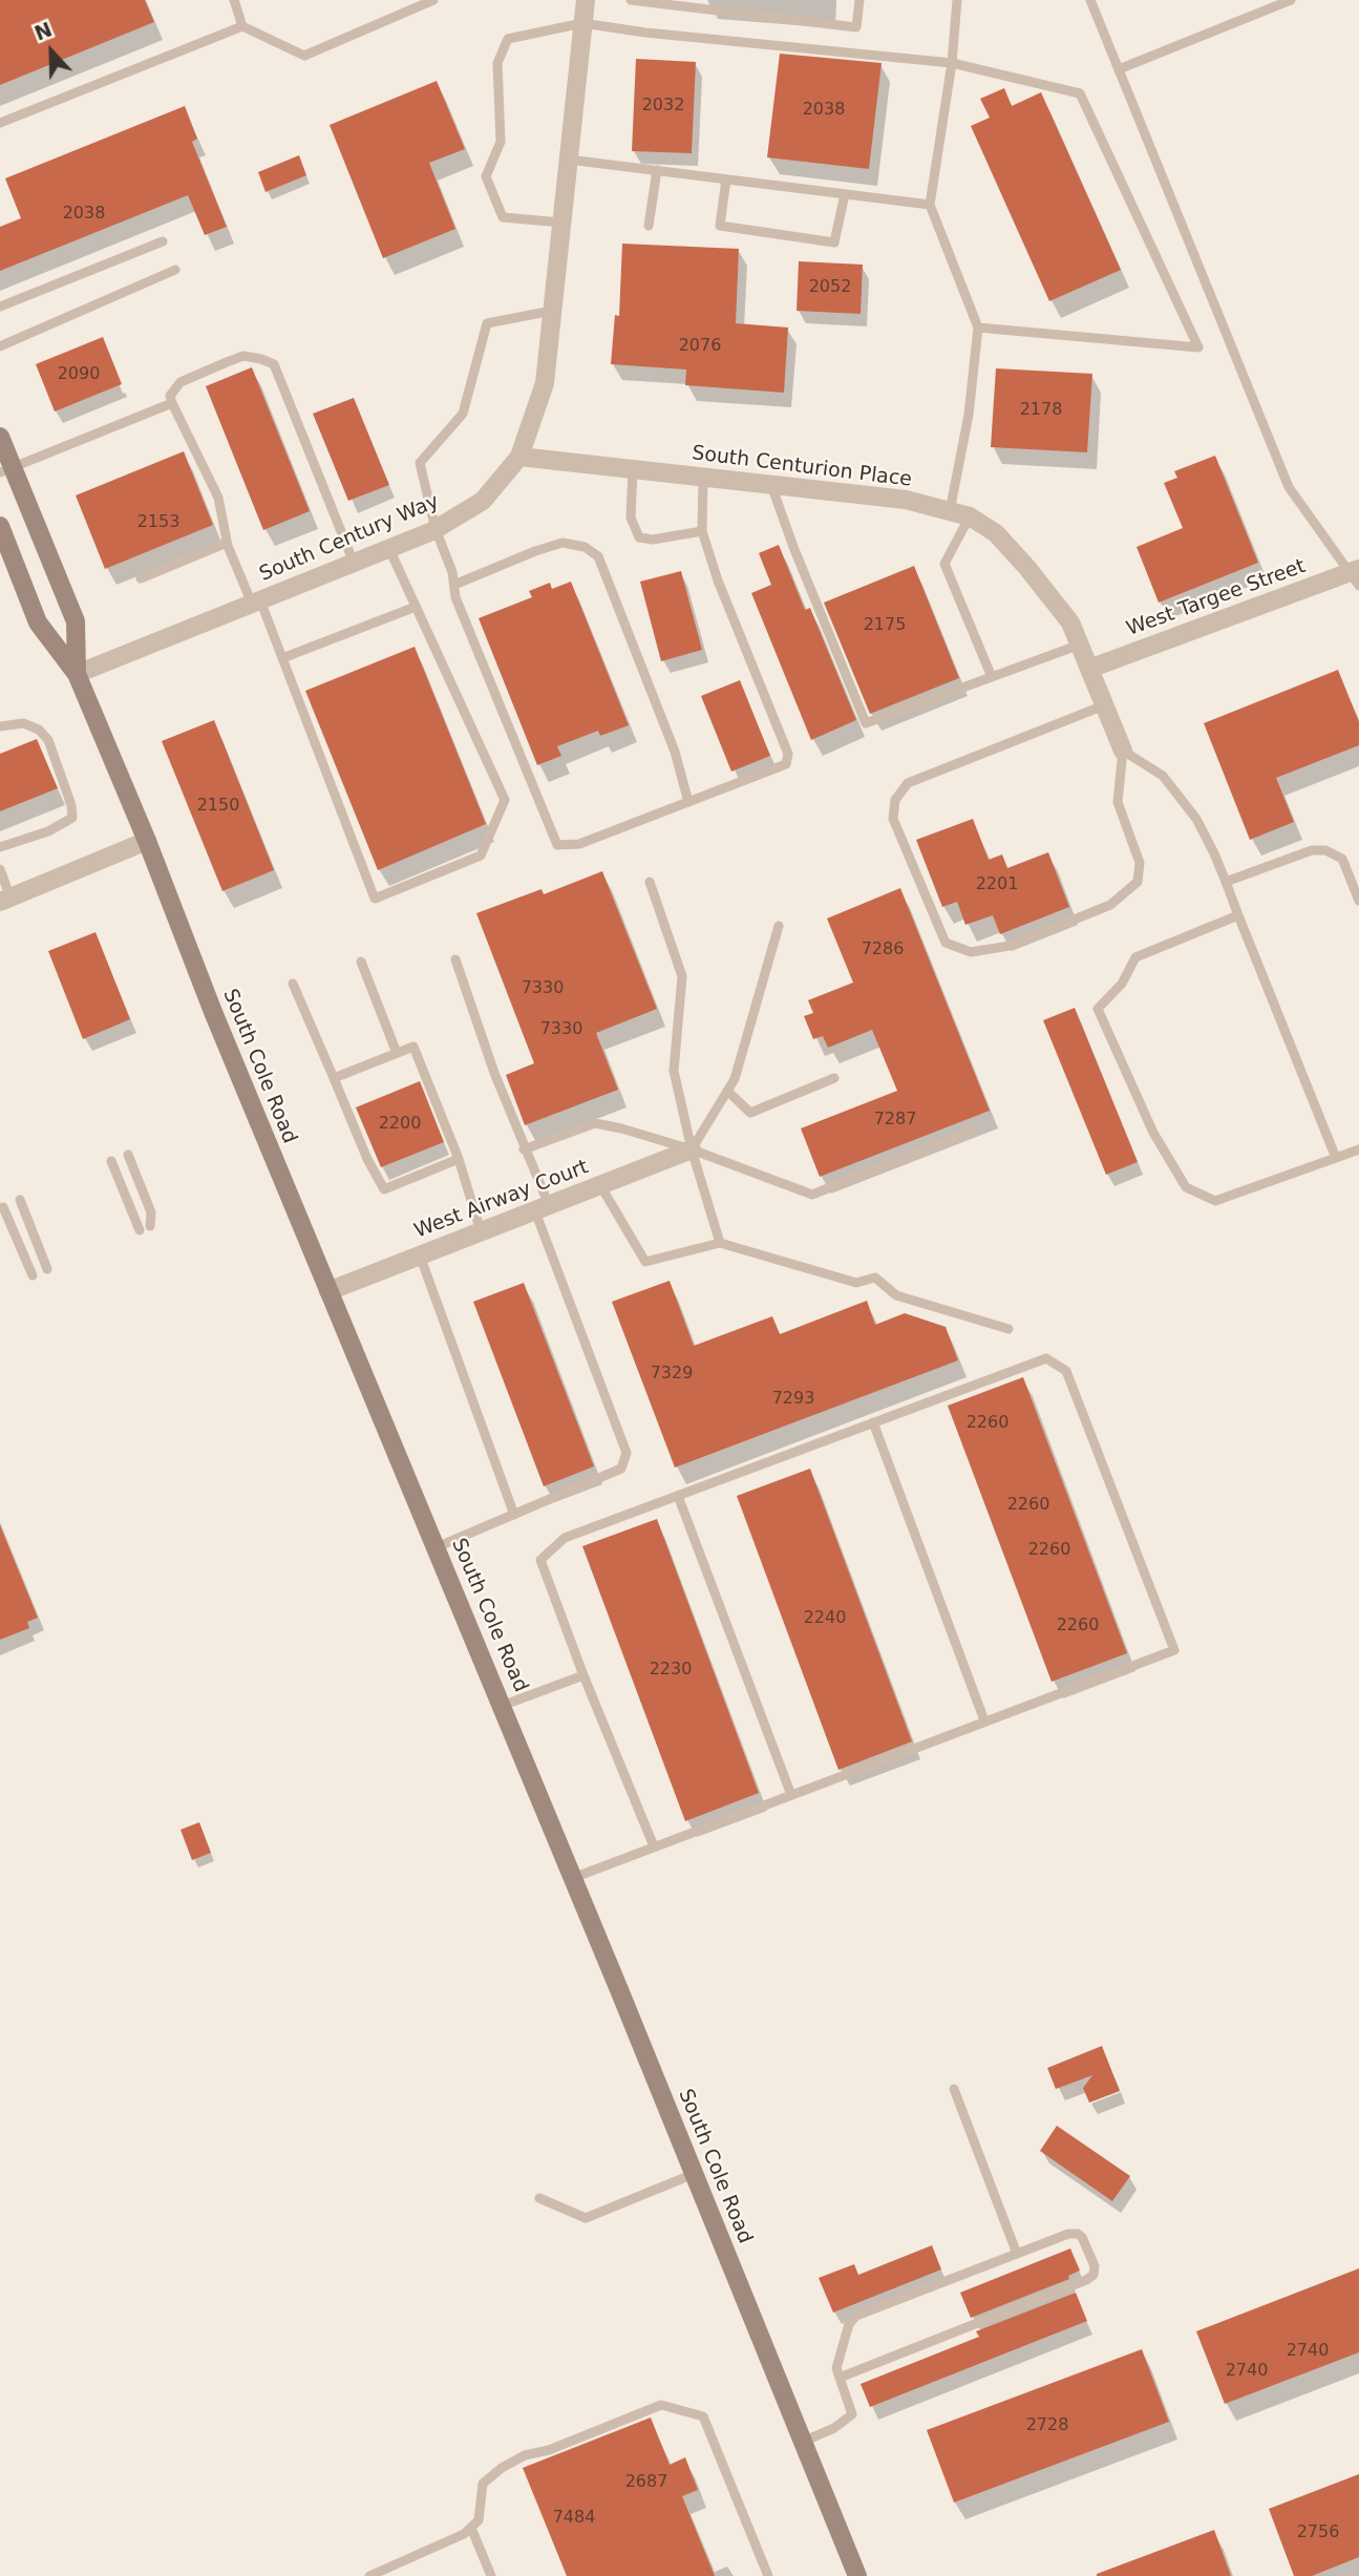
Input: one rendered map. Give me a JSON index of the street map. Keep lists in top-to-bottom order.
{
  "streets": {
    "main road": ["South Cole Road"],
    "street": [
      "South Centurion Place",
      "South Century Way",
      "West Targee Street",
      "West Airway Court"
    ]
  },
  "crossings": [
    ["South Centurion Place", "South Century Way"],
    ["South Centurion Place", "West Targee Street"],
    ["South Century Way", "South Cole Road"],
    ["South Cole Road", "West Airway Court"]
  ],
  "house_numbers": [
    "2032",
    "2038",
    "2038",
    "2052",
    "2076",
    "2090",
    "2178",
    "2153",
    "2175",
    "2150",
    "2201",
    "7286",
    "7330",
    "7330",
    "7287",
    "2200",
    "7329",
    "7293",
    "2260",
    "2260",
    "2260",
    "2240",
    "2260",
    "2230",
    "2740",
    "2740",
    "2728",
    "2687",
    "7484",
    "2756"
  ],
  "north": "top"
}
